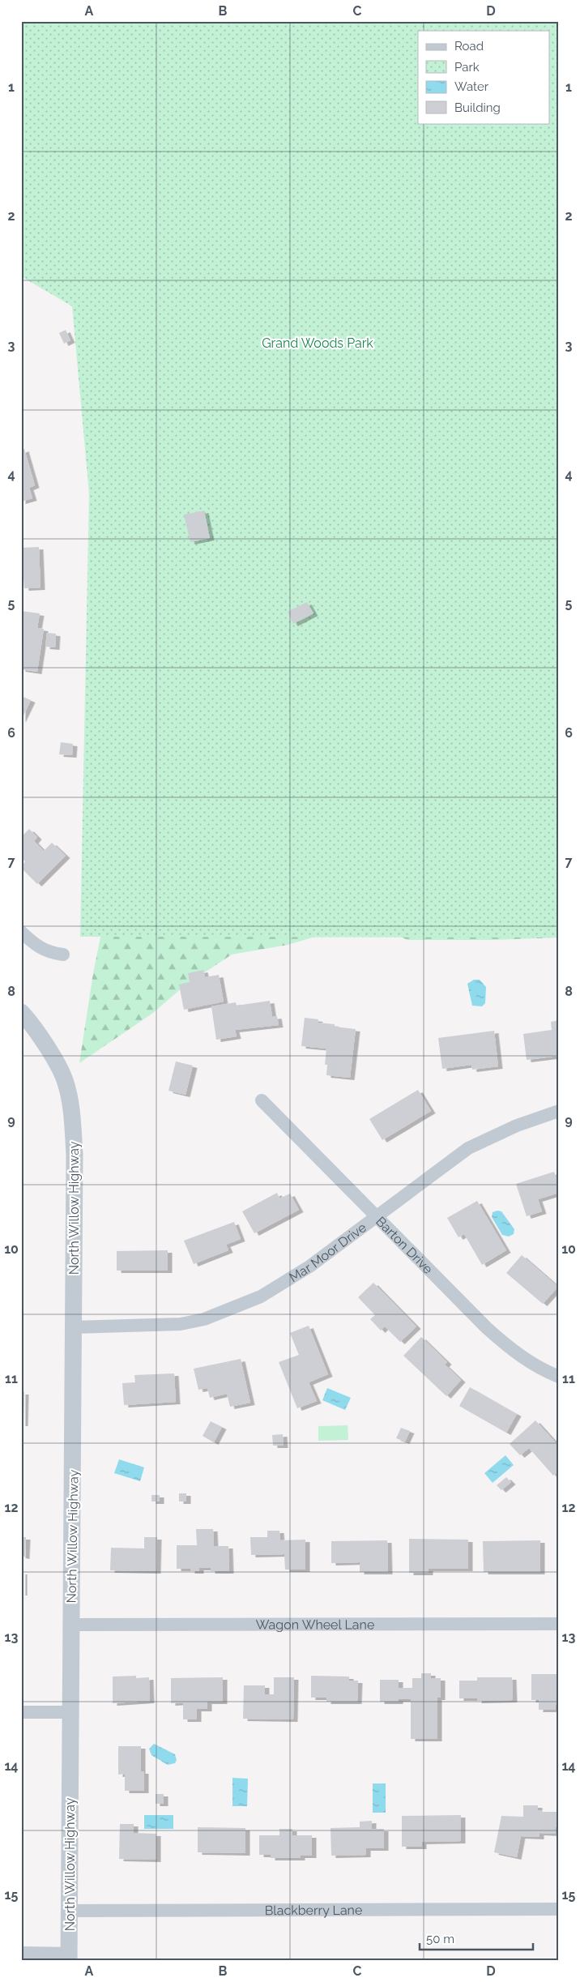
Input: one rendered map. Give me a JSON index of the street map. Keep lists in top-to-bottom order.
{
  "streets": {
    "street": [
      "North Willow Highway",
      "Barton Drive",
      "Mar Moor Drive",
      "Wagon Wheel Lane",
      "Blackberry Lane"
    ]
  },
  "crossings": [
    ["North Willow Highway", "Mar Moor Drive"],
    ["North Willow Highway", "Wagon Wheel Lane"],
    ["North Willow Highway", "Blackberry Lane"],
    ["Barton Drive", "Mar Moor Drive"]
  ],
  "parks": ["Grand Woods Park"],
  "legend": [
    "Road",
    "Park",
    "Water",
    "Building"
  ],
  "scale_bar": "50 m",
  "grid": {
    "columns": [
      "A",
      "B",
      "C",
      "D"
    ],
    "rows": [
      "1",
      "2",
      "3",
      "4",
      "5",
      "6",
      "7",
      "8",
      "9",
      "10",
      "11",
      "12",
      "13",
      "14",
      "15"
    ]
  }
}
